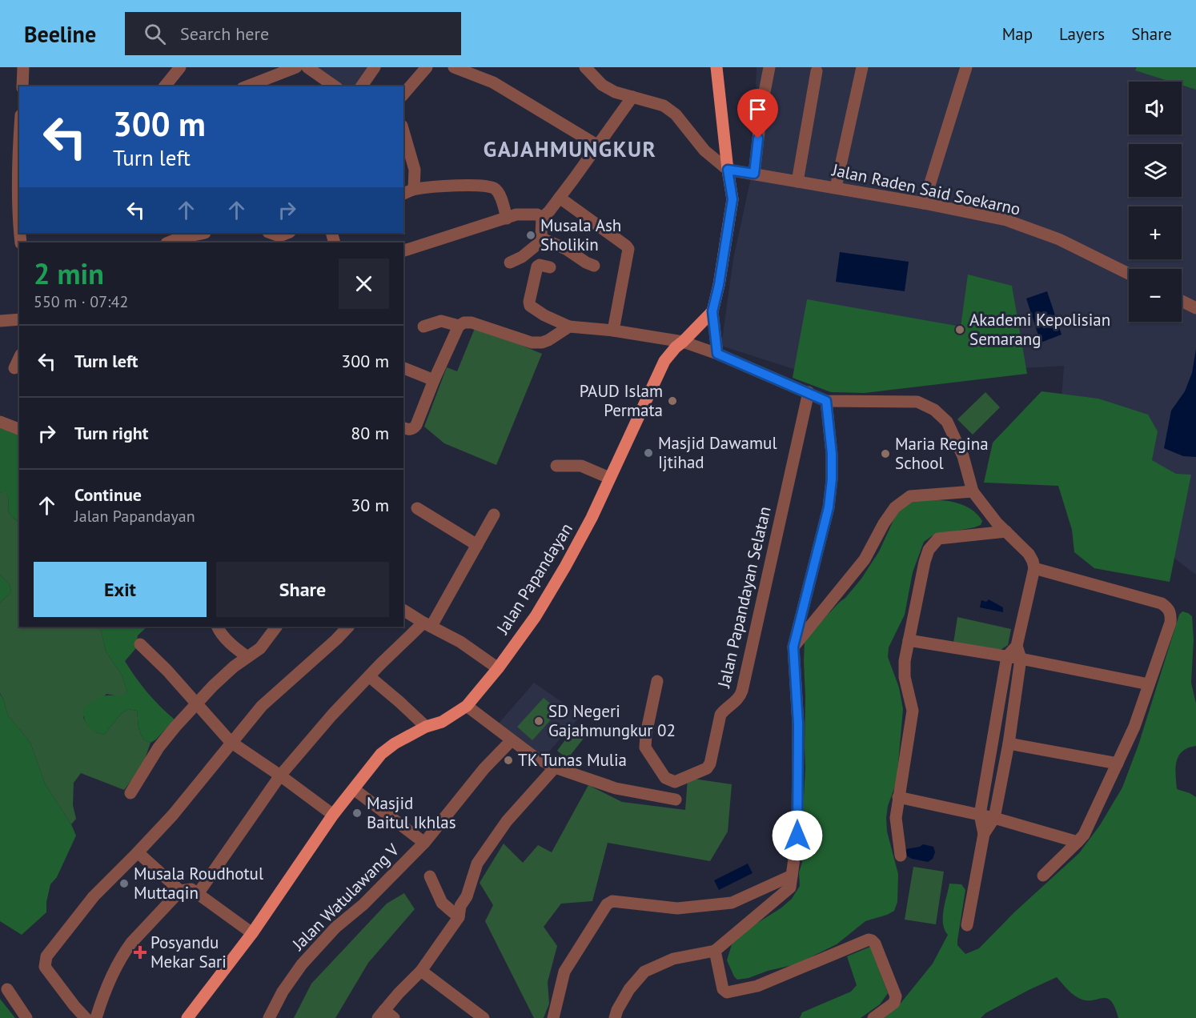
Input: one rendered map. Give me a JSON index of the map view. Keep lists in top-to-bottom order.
{
  "streets": {
    "main road": ["Jalan Papandayan"],
    "street": ["Jalan Raden Said Soekarno", "Jalan Papandayan Selatan", "Jalan Watulawang V"]
  },
  "districts": ["GAJAHMUNGKUR"],
  "places": {
    "other": [
      "Musala Ash Sholikin",
      "Akademi Kepolisian Semarang",
      "PAUD Islam Permata",
      "Masjid Dawamul Ijtihad",
      "Maria Regina School",
      "SD Negeri Gajahmungkur 02",
      "TK Tunas Mulia",
      "Masjid Baitul Ikhlas",
      "Musala Roudhotul Muttaqin"
    ],
    "health": ["Posyandu Mekar Sari"]
  },
  "page": {
    "header": "Beeline",
    "search": "Search here",
    "nav": ["Map", "Layers", "Share"],
    "map_buttons": ["+", "−"],
    "turn": ["300 m", "Turn left"],
    "heading": ["2 min", "550 m · 07:42"],
    "list": [
      {
        "name": "Turn left",
        "value": "300 m"
      },
      {
        "name": "Turn right",
        "value": "80 m"
      },
      {
        "name": "Continue",
        "note": "Jalan Papandayan",
        "value": "30 m"
      }
    ],
    "buttons": ["Exit", "Share"]
  }
}
